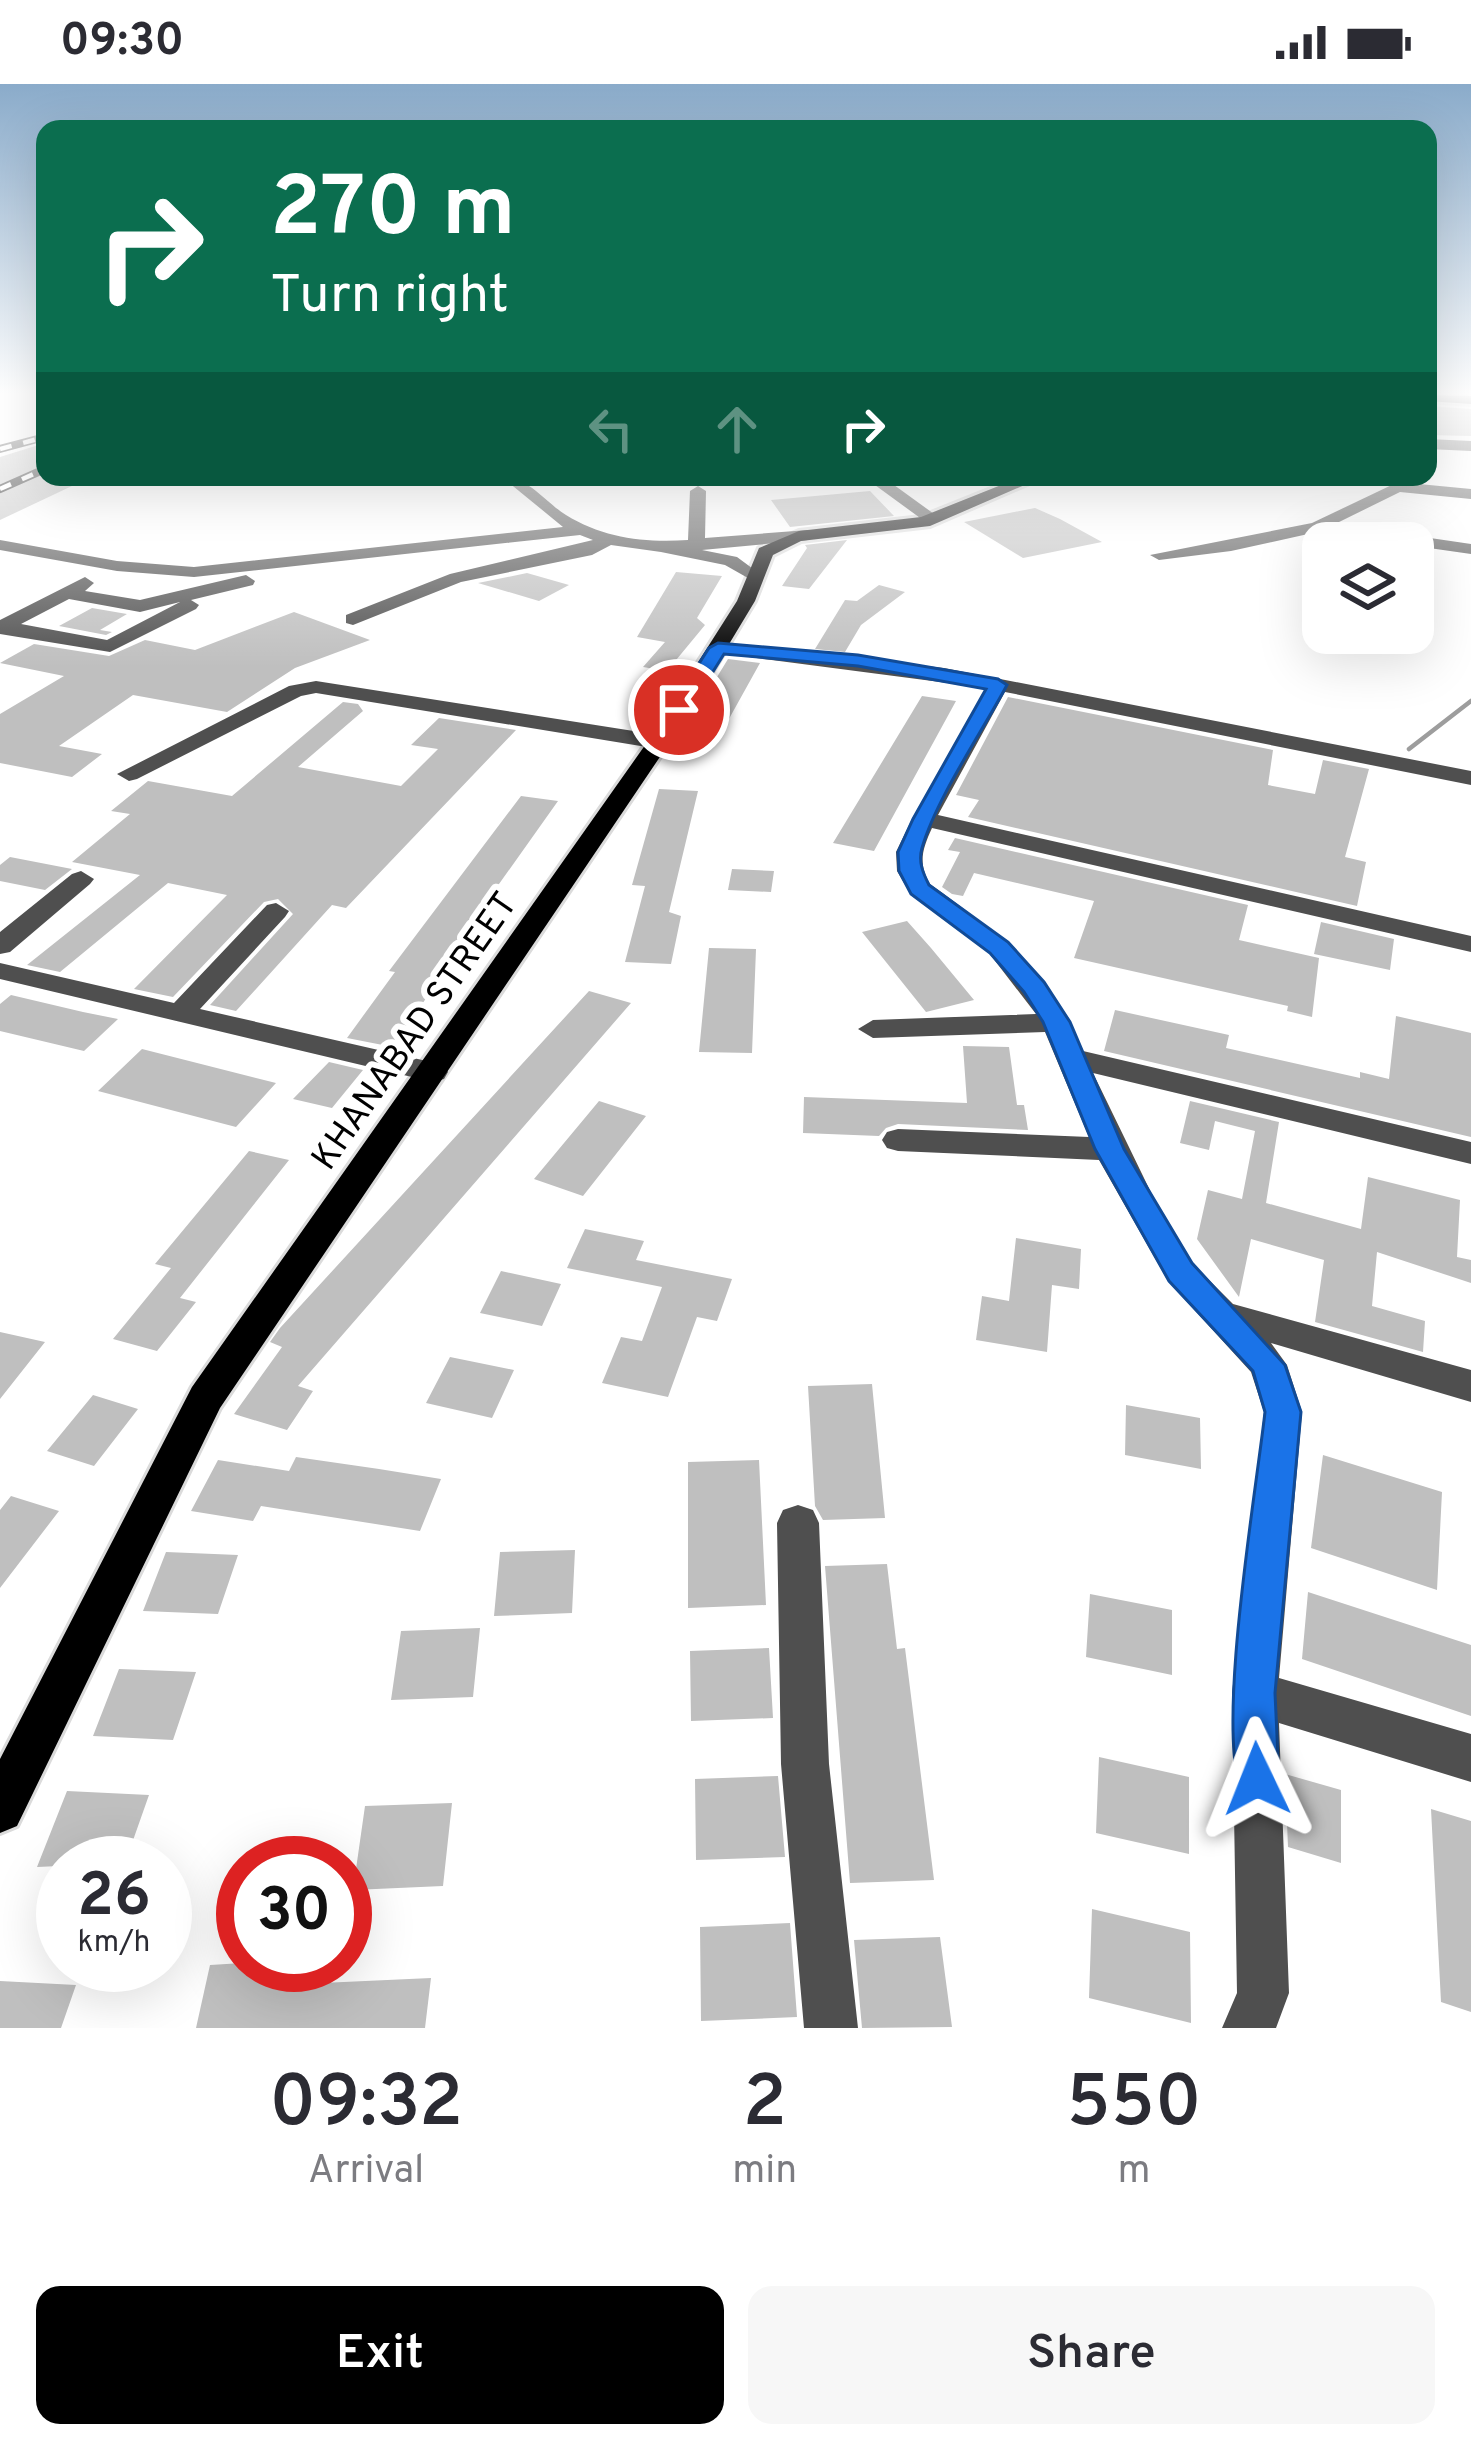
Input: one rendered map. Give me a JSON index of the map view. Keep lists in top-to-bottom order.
{
  "streets": {
    "main road": ["KHANABAD STREET"]
  },
  "page": {
    "status": "09:30",
    "turn": ["270 m", "Turn right"],
    "speed": "26 km/h",
    "limit": "30",
    "eta": [
      "09:32",
      "Arrival",
      "2",
      "min",
      "550",
      "m"
    ],
    "buttons": ["Exit", "Share"]
  }
}
